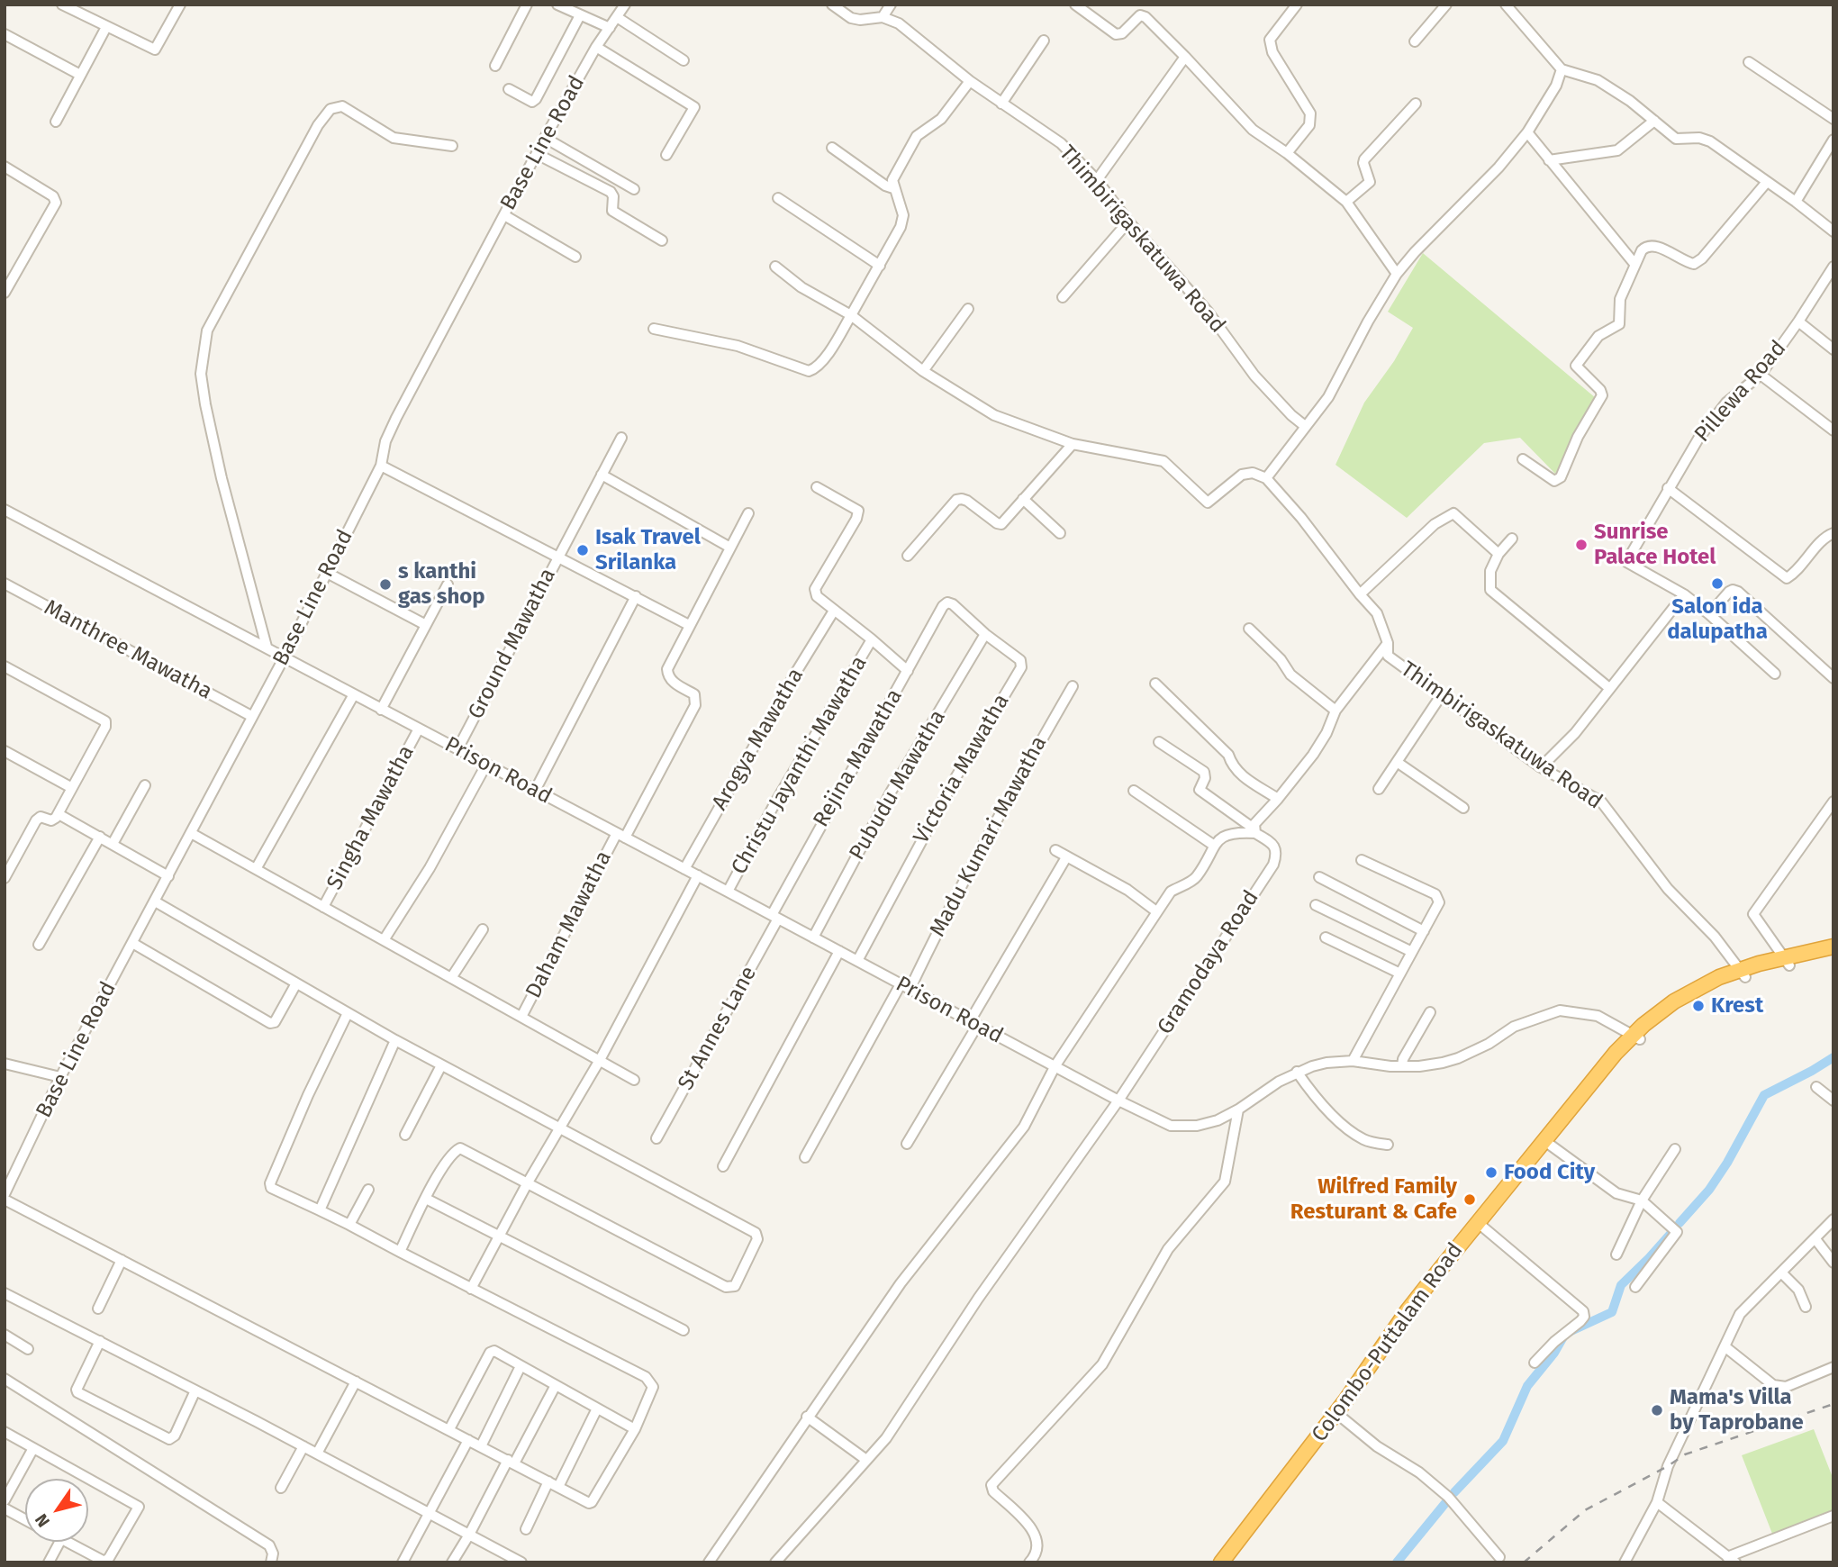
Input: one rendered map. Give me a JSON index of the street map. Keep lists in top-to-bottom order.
{
  "streets": {
    "highway": ["Colombo-Puttalam Road"],
    "street": [
      "Base Line Road",
      "Thimbirigaskatuwa Road",
      "Pillewa Road",
      "Ground Mawatha",
      "Manthree Mawatha",
      "Arogya Mawatha",
      "Rejina Mawatha",
      "Christu Jayanthi Mawatha",
      "Victoria Mawatha",
      "Prison Road",
      "Pubudu Mawatha",
      "Singha Mawatha",
      "Madu Kumari Mawatha",
      "Daham Mawatha",
      "Gramodaya Road",
      "St Annes Lane"
    ]
  },
  "crossings": [
    ["Base Line Road", "Manthree Mawatha"],
    ["Base Line Road", "Prison Road"],
    ["Thimbirigaskatuwa Road", "Colombo-Puttalam Road"],
    ["Ground Mawatha", "Prison Road"],
    ["Arogya Mawatha", "Prison Road"],
    ["Rejina Mawatha", "Victoria Mawatha"],
    ["Rejina Mawatha", "Prison Road"],
    ["Rejina Mawatha", "St Annes Lane"],
    ["Christu Jayanthi Mawatha", "Prison Road"],
    ["Victoria Mawatha", "Prison Road"],
    ["Victoria Mawatha", "Pubudu Mawatha"],
    ["Prison Road", "Pubudu Mawatha"],
    ["Prison Road", "Singha Mawatha"],
    ["Prison Road", "Madu Kumari Mawatha"],
    ["Prison Road", "Daham Mawatha"],
    ["Prison Road", "Gramodaya Road"],
    ["Prison Road", "St Annes Lane"],
    ["Prison Road", "Colombo-Puttalam Road"]
  ],
  "places": [
    "Sunrise Palace Hotel",
    "Isak Travel Srilanka",
    "Salon ida dalupatha",
    "s kanthi gas shop",
    "Krest",
    "Food City",
    "Wilfred Family Resturant & Cafe",
    "Mama's Villa by Taprobane"
  ],
  "north": "bottom left"
}
